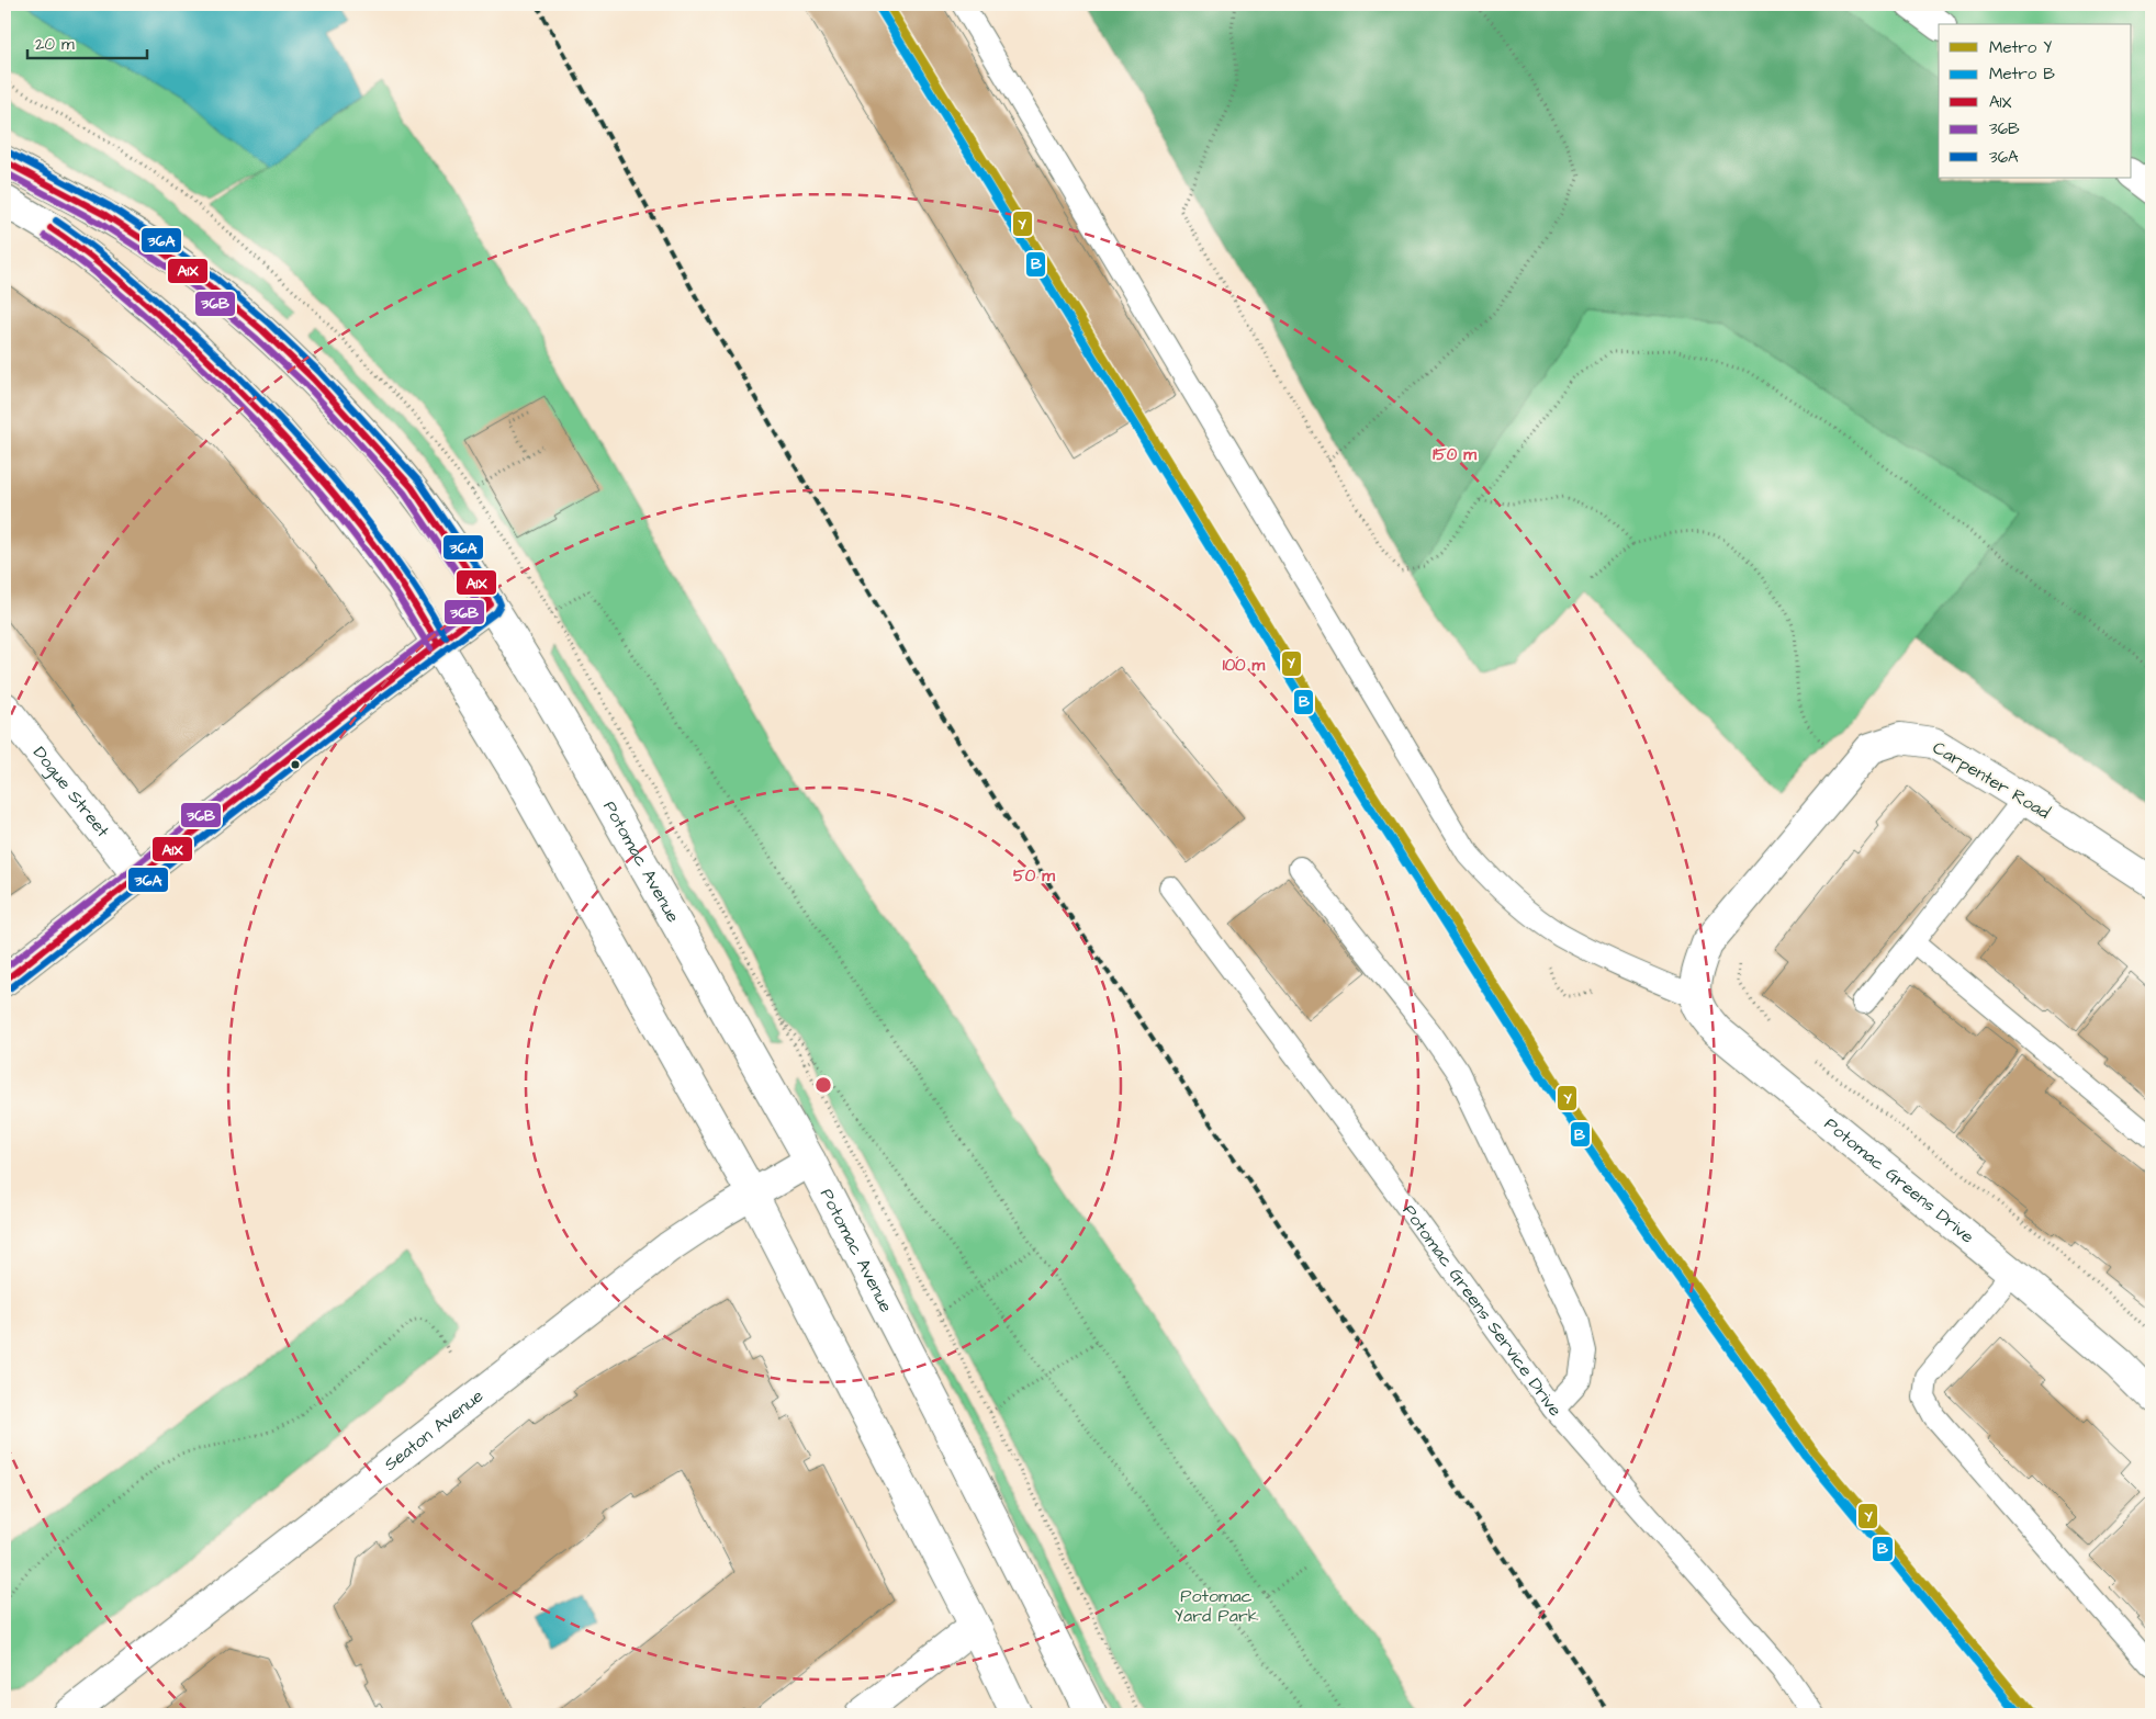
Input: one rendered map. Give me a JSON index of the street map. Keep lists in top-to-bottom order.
{
  "streets": {
    "main road": [
      "Carpenter Road",
      "Dogue Street",
      "Potomac Avenue",
      "Potomac Greens Drive",
      "Seaton Avenue"
    ],
    "lane": ["Potomac Greens Service Drive"]
  },
  "crossings": [
    ["Carpenter Road", "Potomac Greens Drive"],
    ["Potomac Avenue", "Seaton Avenue"]
  ],
  "parks": ["Potomac Yard Park"],
  "lines": [
    "metro line Y",
    "metro line B",
    "transit line 36A",
    "transit line A1X",
    "transit line 36B"
  ],
  "legend": [
    "Metro Y",
    "Metro B",
    "A1X",
    "36B",
    "36A"
  ],
  "scale_bar": "20 m",
  "rings": ["150 m", "100 m", "50 m"]
}
